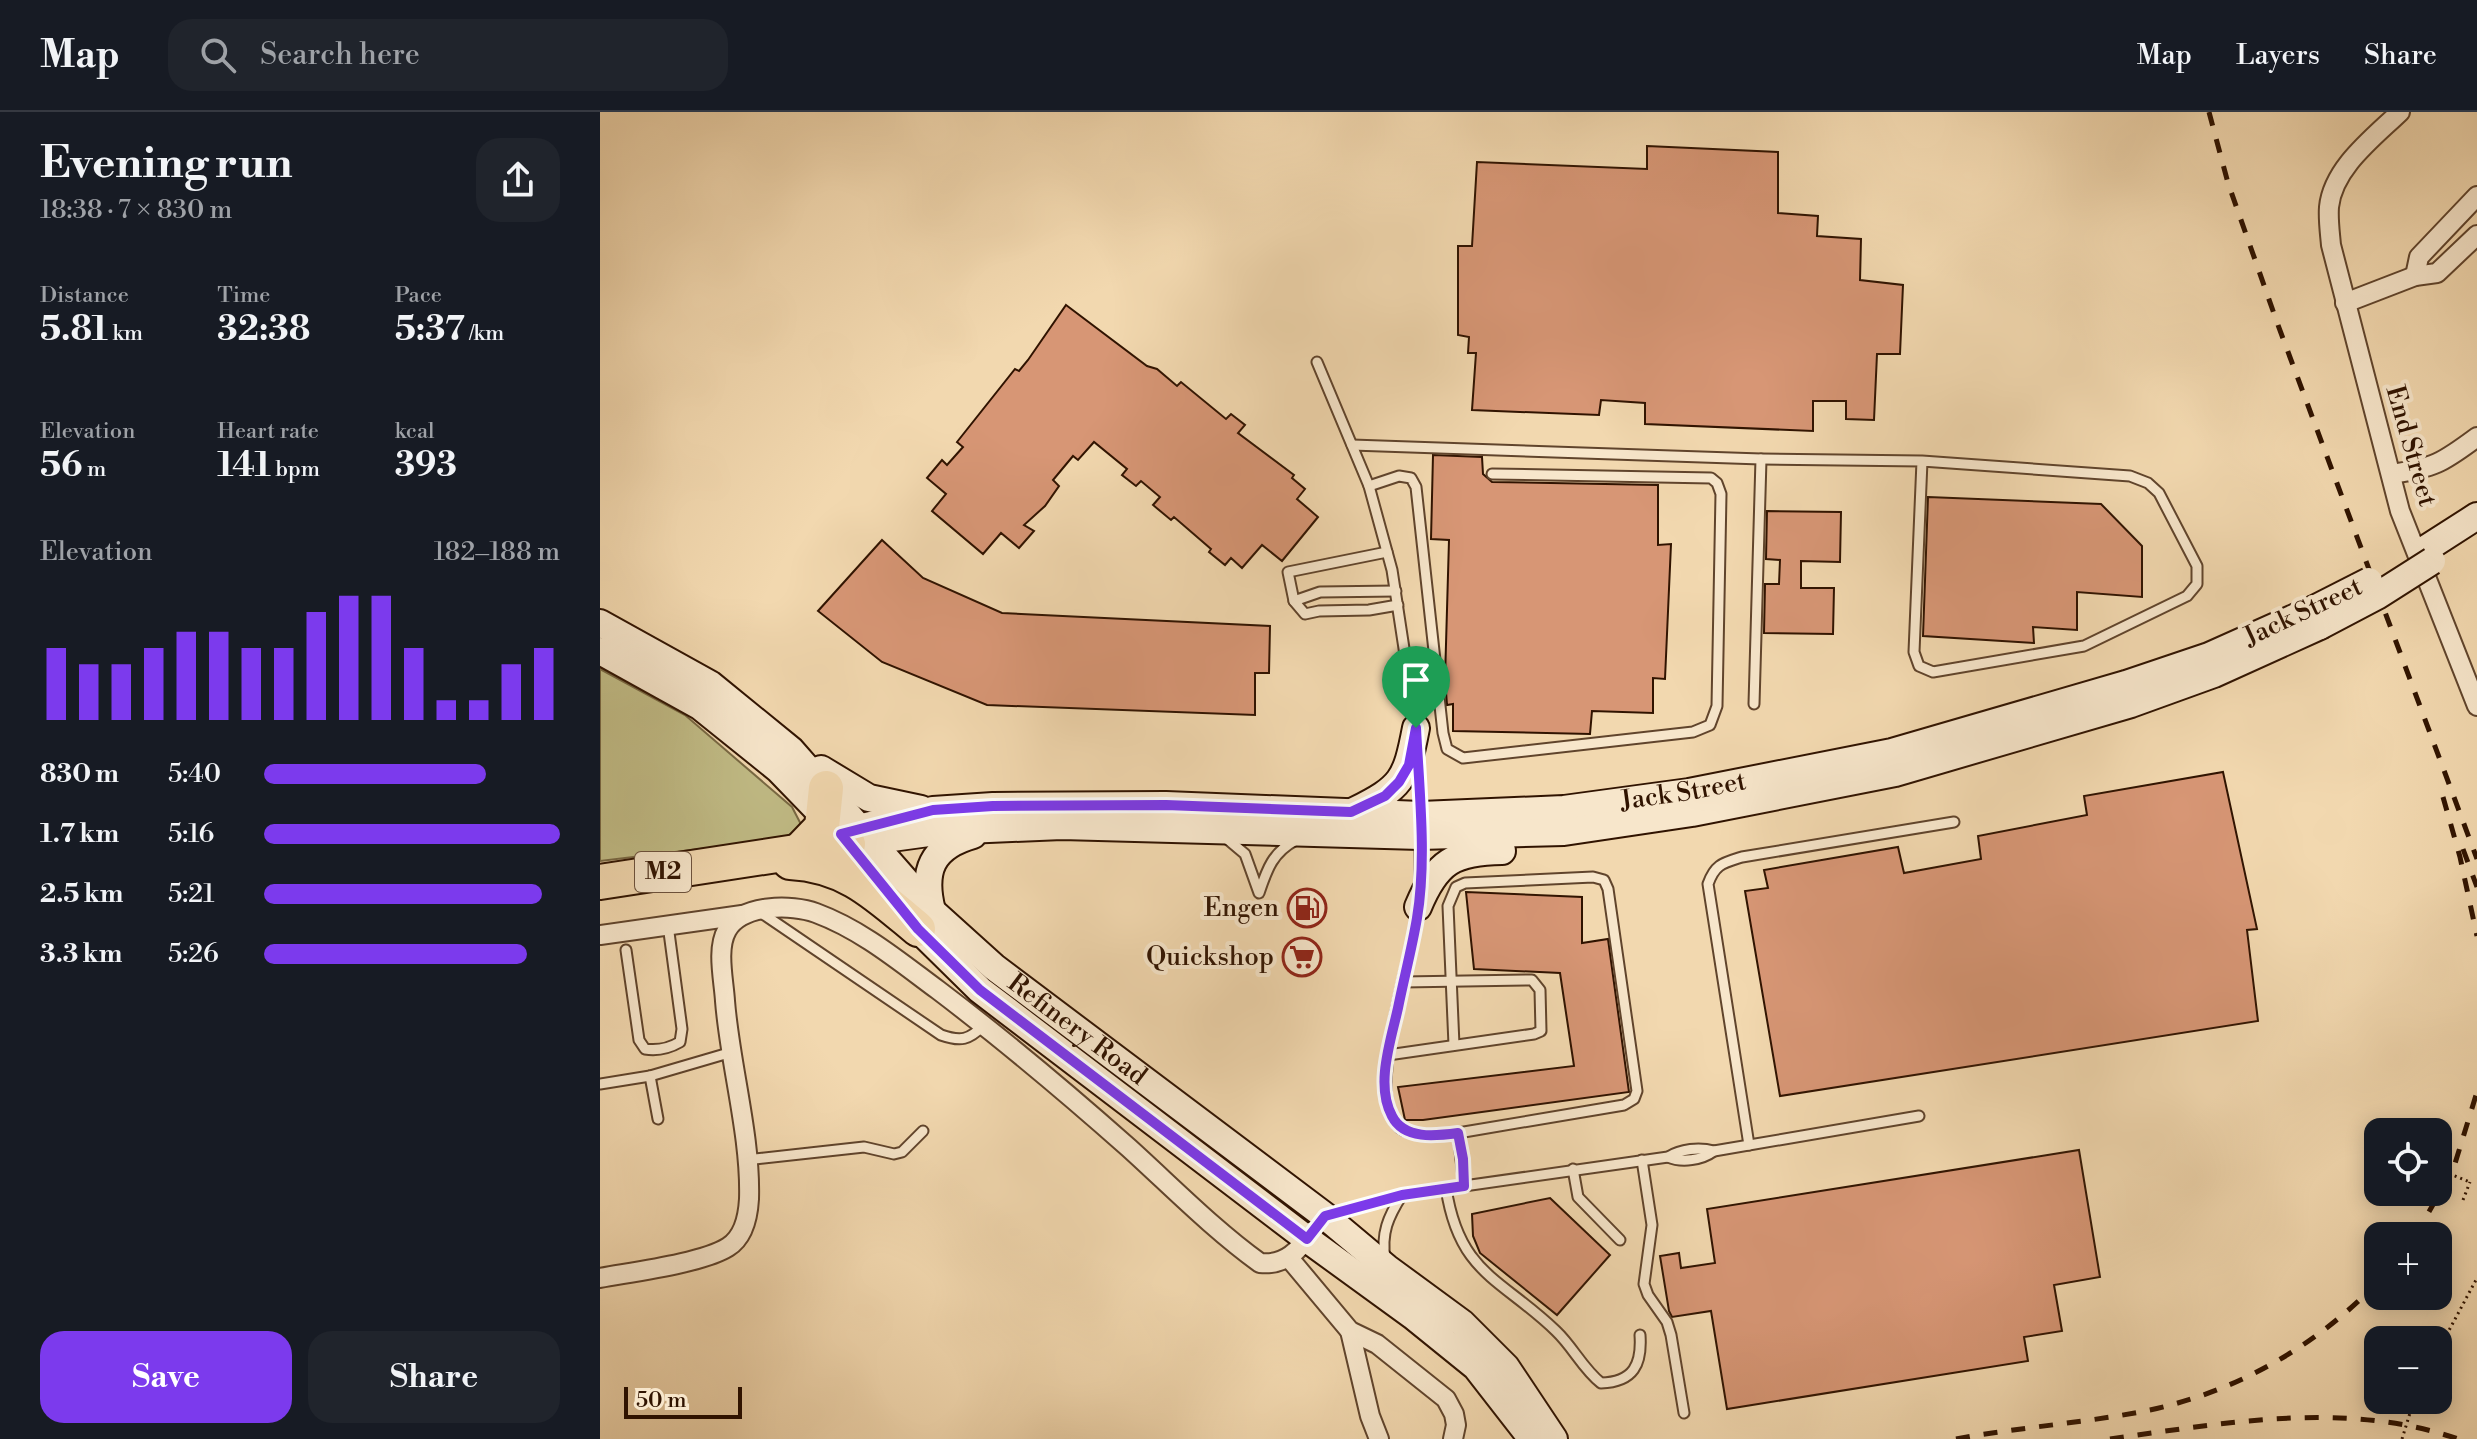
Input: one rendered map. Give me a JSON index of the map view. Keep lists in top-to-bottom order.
{
  "streets": {
    "highway": ["M2"],
    "main road": ["Jack Street", "Refinery Road"],
    "street": ["End Street"]
  },
  "crossings": [
    ["Jack Street", "Refinery Road"]
  ],
  "places": {
    "fuel station": ["Engen"],
    "supermarket": ["Quickshop"]
  },
  "scale_bar": "50 m",
  "page": {
    "header": "Map",
    "search": "Search here",
    "nav": ["Map", "Layers", "Share"],
    "heading": ["Evening run", "18:38 · 7 × 830 m"],
    "stats": [
      ["Distance", "5.81 km"],
      ["Time", "32:38"],
      ["Pace", "5:37 /km"],
      ["Elevation", "56 m"],
      ["Heart rate", "141 bpm"],
      ["kcal", "393"]
    ],
    "chart": ["Elevation", "182–188 m"],
    "list": [
      {
        "name": "830 m",
        "note": "5:40"
      },
      {
        "name": "1.7 km",
        "note": "5:16"
      },
      {
        "name": "2.5 km",
        "note": "5:21"
      },
      {
        "name": "3.3 km",
        "note": "5:26"
      }
    ],
    "map_buttons": ["+", "−"],
    "buttons": ["Save", "Share"],
    "scale": "50 m"
  }
}
